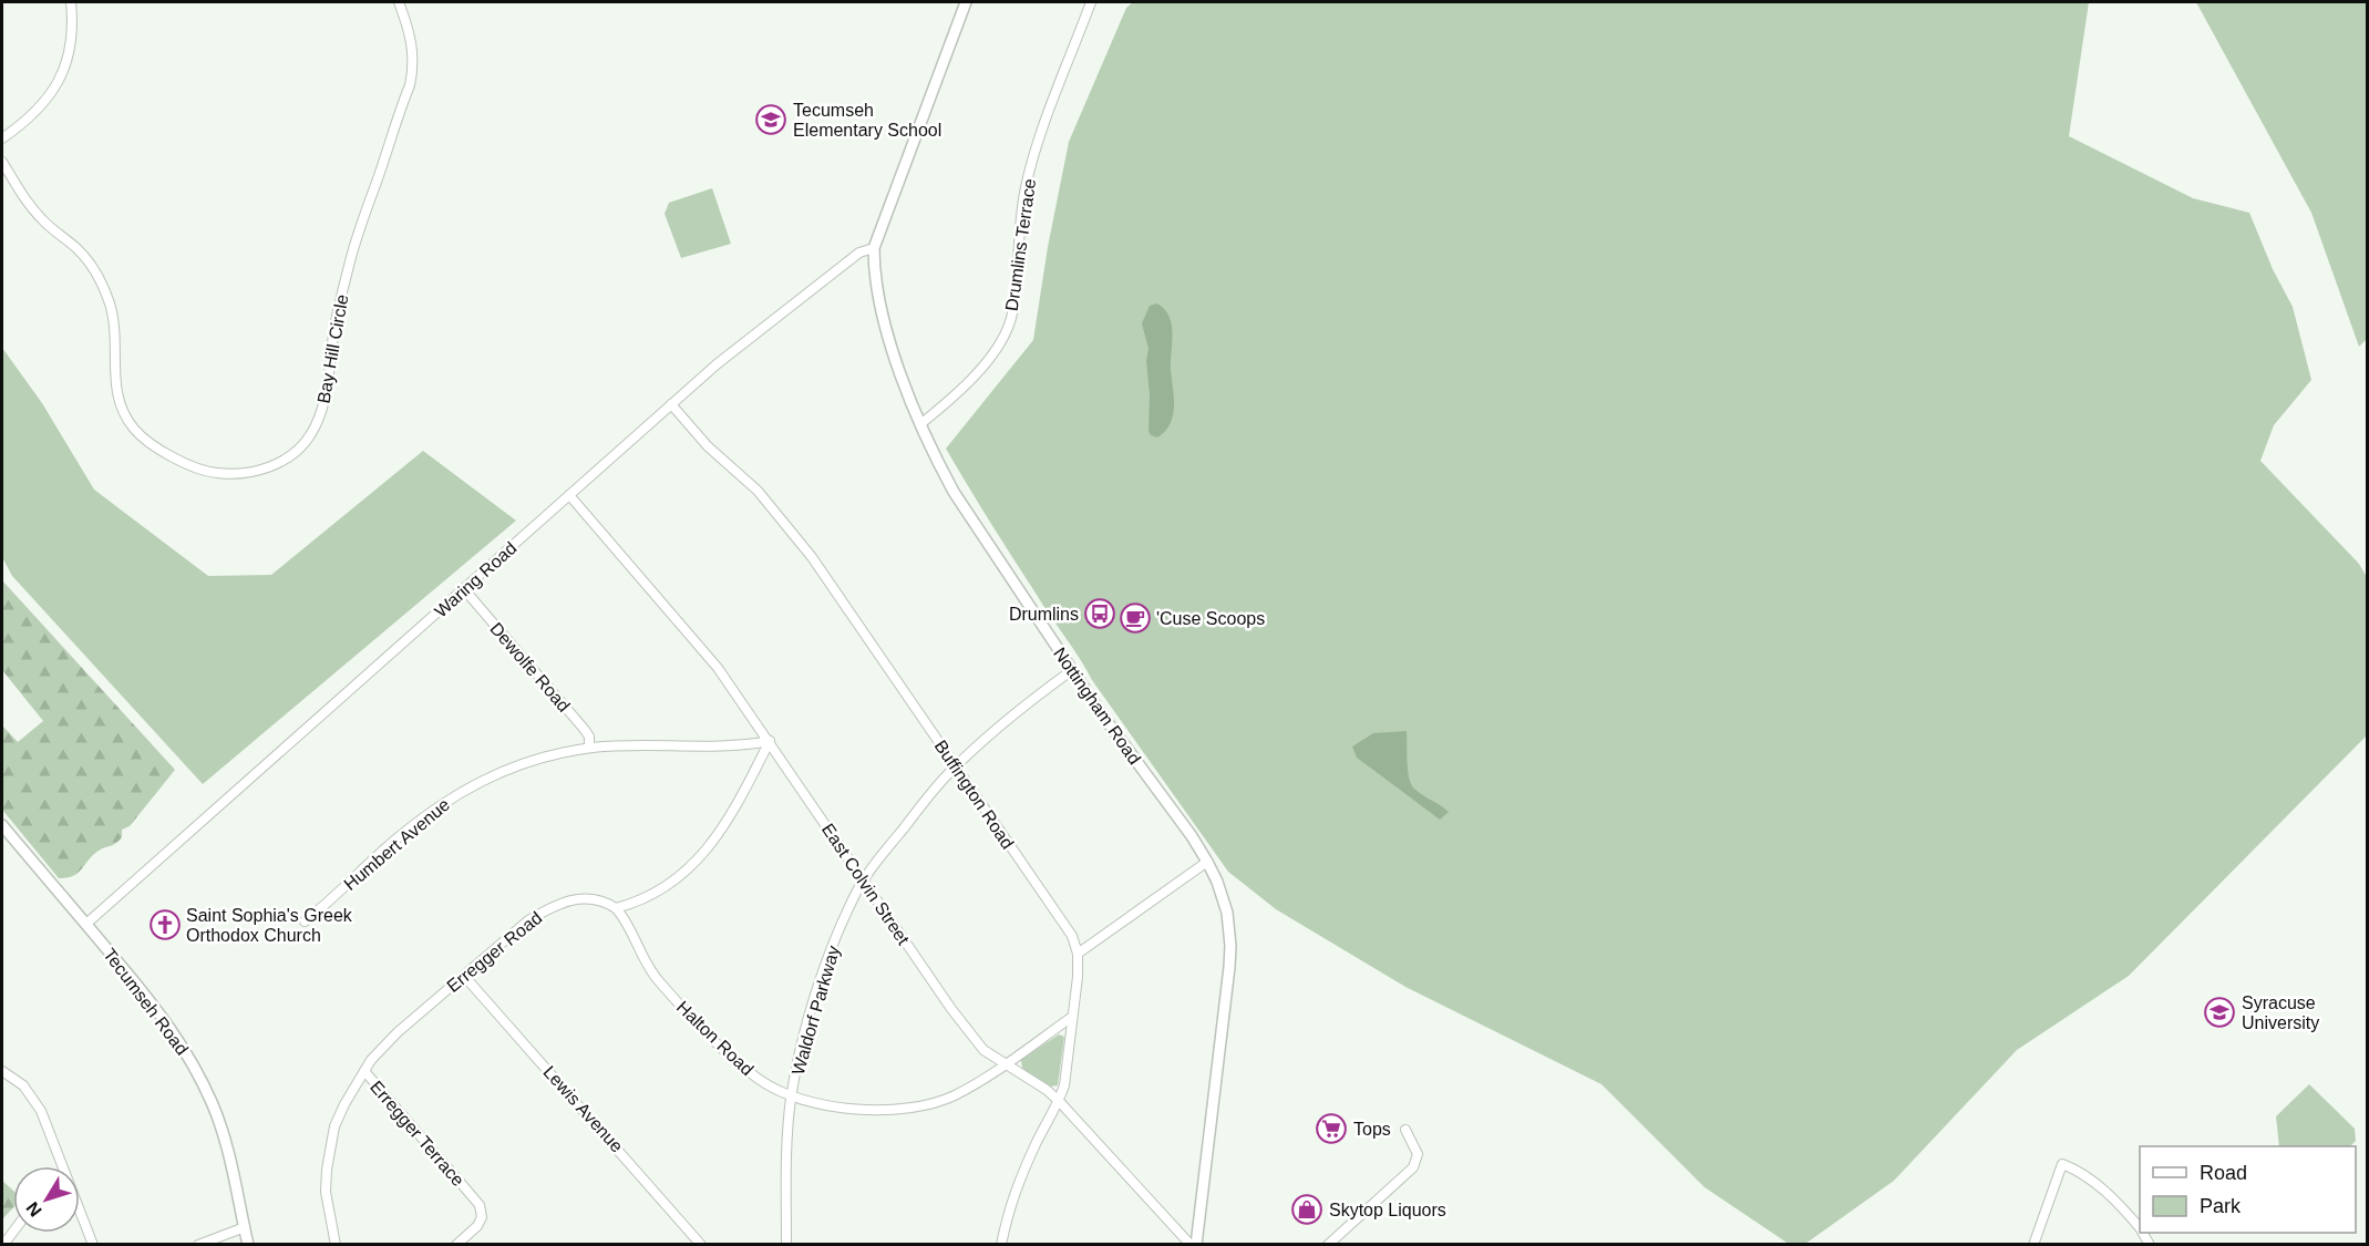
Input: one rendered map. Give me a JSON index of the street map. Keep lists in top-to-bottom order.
{
  "streets": {
    "street": [
      "Drumlins Terrace",
      "Bay Hill Circle",
      "Waring Road",
      "Dewolfe Road",
      "Nottingham Road",
      "Buffington Road",
      "Humbert Avenue",
      "East Colvin Street",
      "Erregger Road",
      "Tecumseh Road",
      "Waldorf Parkway",
      "Halton Road",
      "Lewis Avenue",
      "Erregger Terrace"
    ]
  },
  "crossings": [
    ["Drumlins Terrace", "Nottingham Road"],
    ["Waring Road", "Dewolfe Road"],
    ["Waring Road", "Nottingham Road"],
    ["Waring Road", "Buffington Road"],
    ["Waring Road", "East Colvin Street"],
    ["Waring Road", "Tecumseh Road"],
    ["Dewolfe Road", "Humbert Avenue"],
    ["Nottingham Road", "Waldorf Parkway"],
    ["Buffington Road", "East Colvin Street"],
    ["Buffington Road", "Waldorf Parkway"],
    ["Buffington Road", "Halton Road"],
    ["Humbert Avenue", "East Colvin Street"],
    ["East Colvin Street", "Waldorf Parkway"],
    ["East Colvin Street", "Halton Road"],
    ["Erregger Road", "Halton Road"],
    ["Erregger Road", "Lewis Avenue"],
    ["Erregger Road", "Erregger Terrace"],
    ["Waldorf Parkway", "Halton Road"]
  ],
  "places": {
    "school or university": ["Tecumseh Elementary School", "Syracuse University"],
    "bus stop": ["Drumlins"],
    "cafe": ["'Cuse Scoops"],
    "church": ["Saint Sophia's Greek Orthodox Church"],
    "supermarket": ["Tops"],
    "shop": ["Skytop Liquors"]
  },
  "legend": ["Road", "Park"],
  "north": "bottom left"
}
